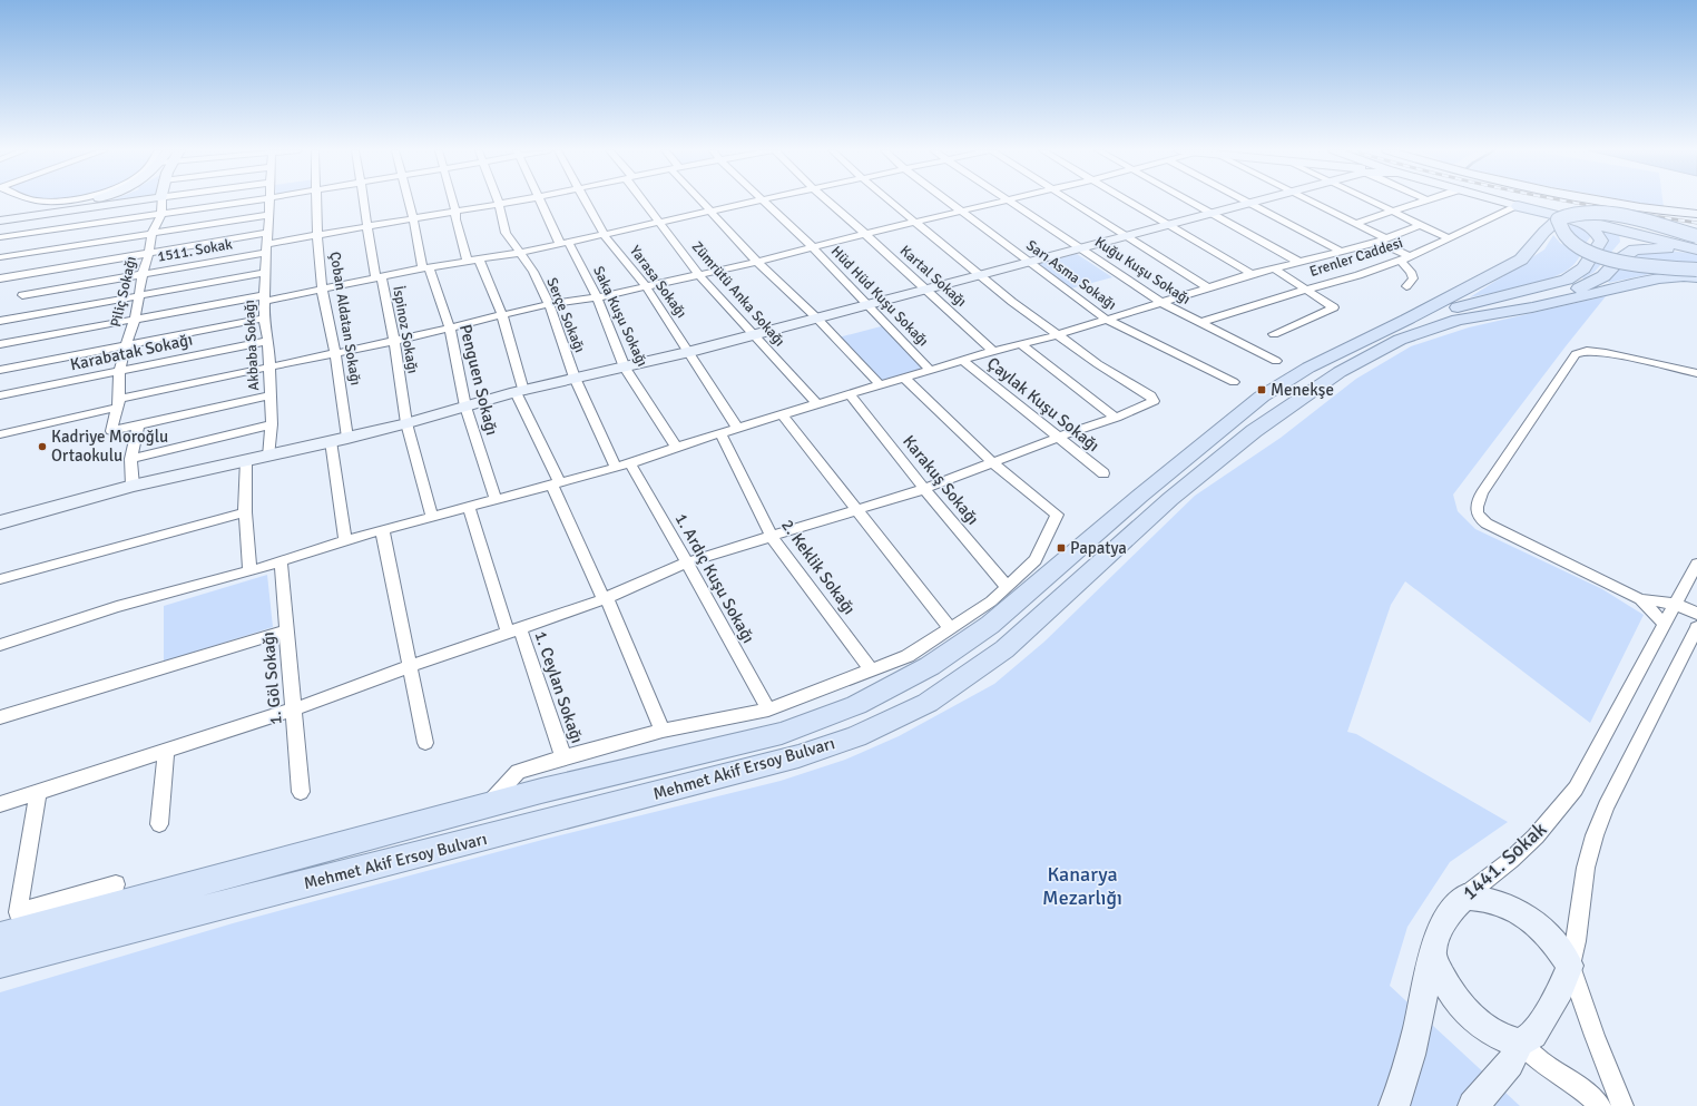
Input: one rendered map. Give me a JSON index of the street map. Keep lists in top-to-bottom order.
{
  "streets": {
    "main road": ["Mehmet Akif Ersoy Bulvarı"],
    "street": [
      "1511. Sokak",
      "Erenler Caddesi",
      "Kuğu Kuşu Sokağı",
      "Sarı Asma Sokağı",
      "Kartal Sokağı",
      "Yarasa Sokağı",
      "Piliç Sokağı",
      "Zümrütü Anka Sokağı",
      "Hüd Hüd Kuşu Sokağı",
      "Serçe Sokağı",
      "Saka Kuşu Sokağı",
      "Çoban Aldatan Sokağı",
      "İspinoz Sokağı",
      "Akbaba Sokağı",
      "Karabatak Sokağı",
      "Penguen Sokağı",
      "Çaylak Kuşu Sokağı",
      "Karakuş Sokağı",
      "2. Keklik Sokağı",
      "1. Ardıç Kuşu Sokağı",
      "1. Göl Sokağı",
      "1. Ceylan Sokağı",
      "1441. Sokak"
    ]
  },
  "crossings": [
    ["1511. Sokak", "Piliç Sokağı"],
    ["1511. Sokak", "Serçe Sokağı"],
    ["1511. Sokak", "Çoban Aldatan Sokağı"],
    ["1511. Sokak", "İspinoz Sokağı"],
    ["1511. Sokak", "Akbaba Sokağı"],
    ["1511. Sokak", "Penguen Sokağı"],
    ["Erenler Caddesi", "Kuğu Kuşu Sokağı"],
    ["Piliç Sokağı", "Karabatak Sokağı"],
    ["Akbaba Sokağı", "Karabatak Sokağı"]
  ],
  "parks": ["Kanarya Mezarlığı"],
  "places": {
    "transit": ["Menekşe", "Papatya"],
    "other": ["Kadriye Moroğlu Ortaokulu"]
  }
}
